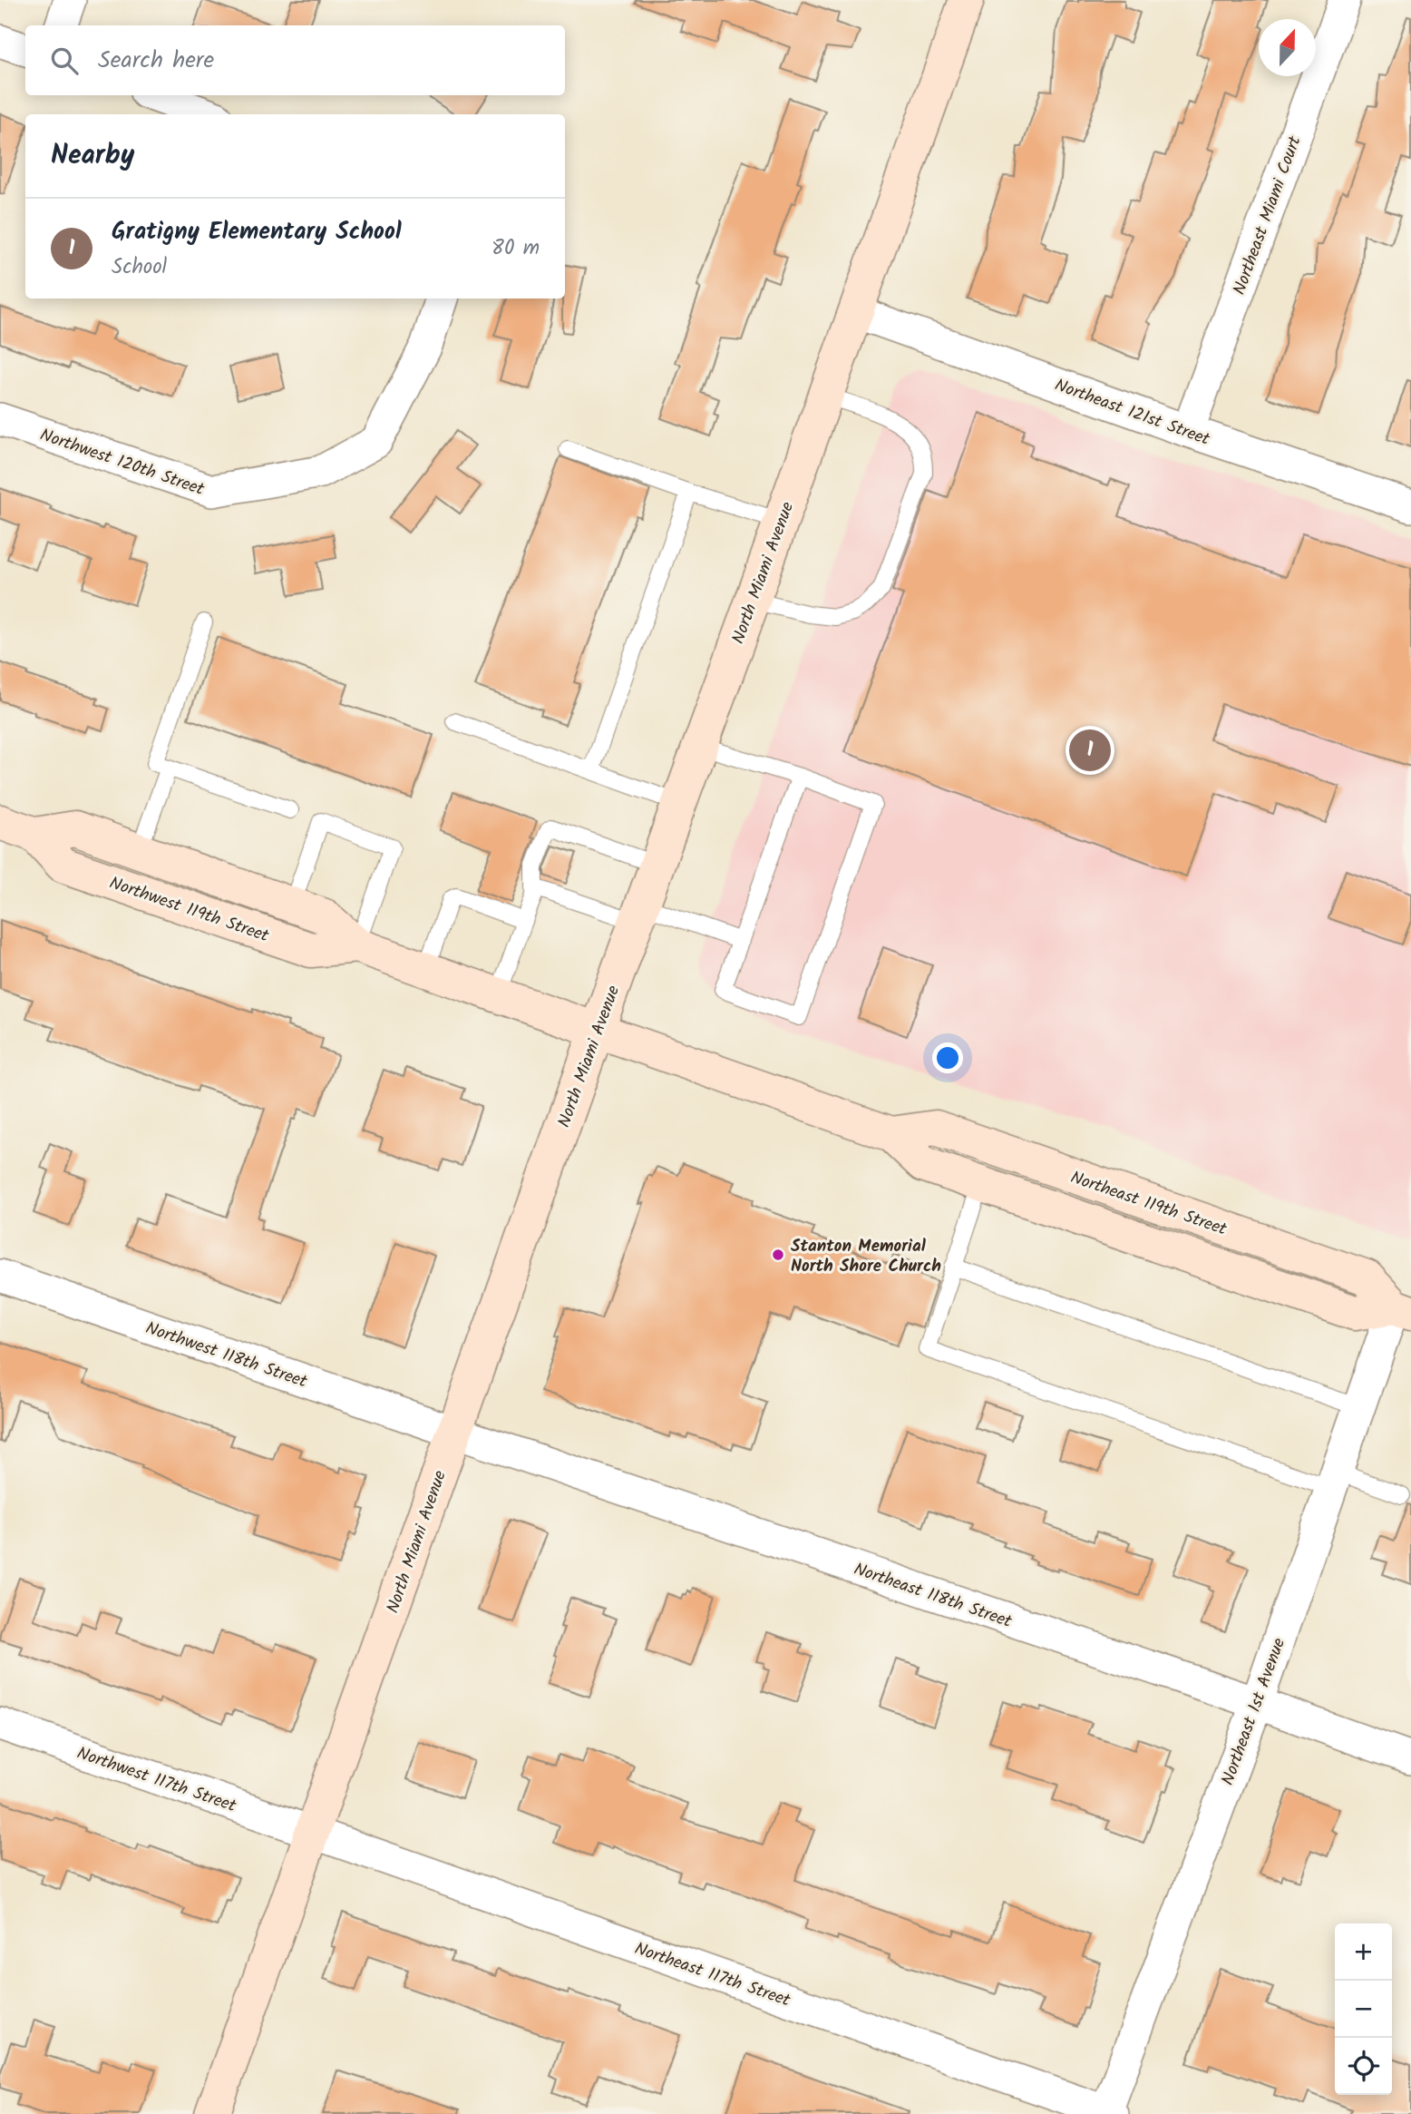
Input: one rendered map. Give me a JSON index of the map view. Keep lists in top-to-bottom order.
{
  "streets": {
    "main road": ["North Miami Avenue", "Northwest 119th Street", "Northeast 119th Street"],
    "street": [
      "Northeast Miami Court",
      "Northeast 121st Street",
      "Northwest 120th Street",
      "Northwest 118th Street",
      "Northeast 118th Street",
      "Northeast 1st Avenue",
      "Northwest 117th Street",
      "Northeast 117th Street"
    ]
  },
  "crossings": [
    ["Northeast Miami Court", "Northeast 121st Street"],
    ["Northeast 121st Street", "North Miami Avenue"],
    ["North Miami Avenue", "Northwest 119th Street"],
    ["North Miami Avenue", "Northeast 119th Street"],
    ["North Miami Avenue", "Northwest 118th Street"],
    ["North Miami Avenue", "Northeast 118th Street"],
    ["North Miami Avenue", "Northwest 117th Street"],
    ["North Miami Avenue", "Northeast 117th Street"],
    ["Northwest 119th Street", "Northeast 119th Street"],
    ["Northeast 119th Street", "Northeast 1st Avenue"],
    ["Northwest 118th Street", "Northeast 118th Street"],
    ["Northeast 118th Street", "Northeast 1st Avenue"],
    ["Northeast 1st Avenue", "Northeast 117th Street"],
    ["Northwest 117th Street", "Northeast 117th Street"]
  ],
  "places": ["Stanton Memorial North Shore Church"],
  "north": "top",
  "page": {
    "search": "Search here",
    "heading": "Nearby",
    "list": [
      {
        "mark": "1",
        "name": "Gratigny Elementary School",
        "note": "School",
        "value": "80 m"
      }
    ],
    "pins": "1",
    "map_buttons": ["+", "−"]
  }
}
